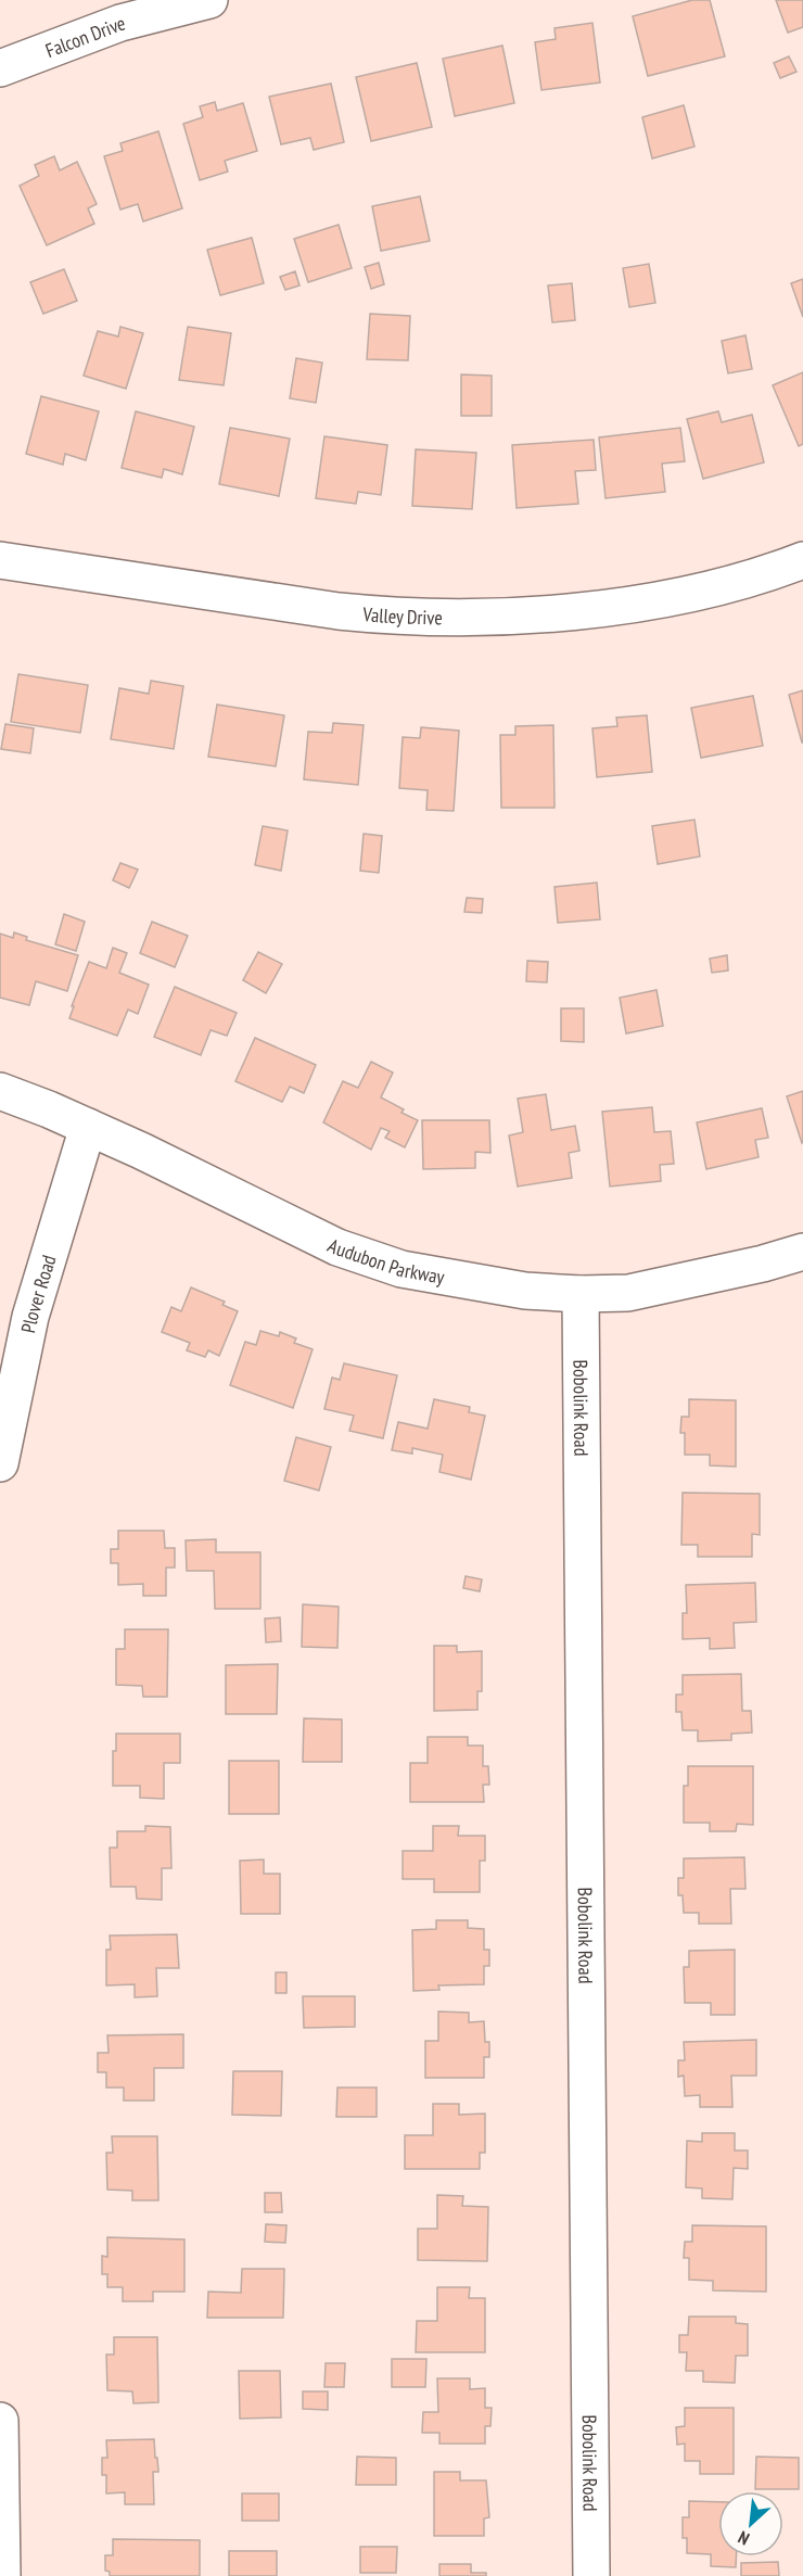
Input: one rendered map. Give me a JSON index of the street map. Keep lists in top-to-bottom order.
{
  "streets": {
    "street": [
      "Falcon Drive",
      "Valley Drive",
      "Audubon Parkway",
      "Plover Road",
      "Bobolink Road"
    ]
  },
  "crossings": [
    ["Audubon Parkway", "Plover Road"],
    ["Audubon Parkway", "Bobolink Road"]
  ],
  "north": "bottom left"
}
